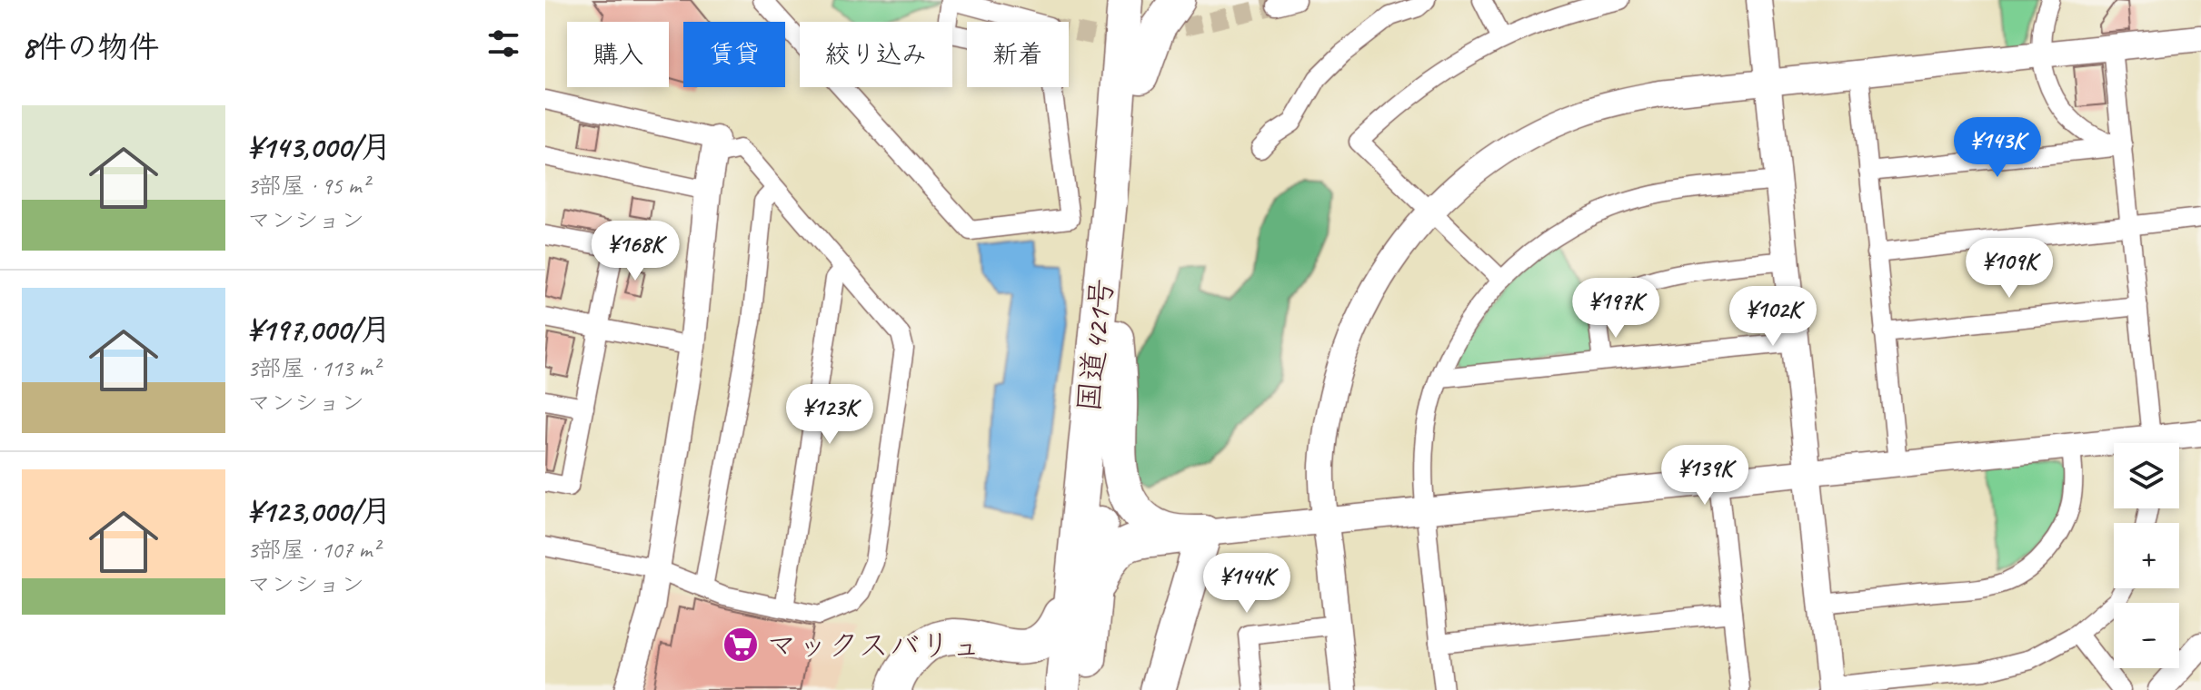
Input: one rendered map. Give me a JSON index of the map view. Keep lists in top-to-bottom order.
{
  "streets": {
    "highway": ["国道421号"]
  },
  "places": {
    "supermarket": ["マックスバリュ"]
  },
  "page": {
    "heading": "8件の物件",
    "chip": [
      "購入",
      "賃貸",
      "絞り込み",
      "新着"
    ],
    "list": [
      {
        "name": "¥143,000/月",
        "note": "3部屋 · 95 m² · マンション"
      },
      {
        "name": "¥197,000/月",
        "note": "3部屋 · 113 m² · マンション"
      },
      {
        "name": "¥123,000/月",
        "note": "3部屋 · 107 m² · マンション"
      }
    ],
    "price": [
      "¥143K",
      "¥168K",
      "¥109K",
      "¥197K",
      "¥102K",
      "¥123K",
      "¥139K",
      "¥144K"
    ],
    "map_buttons": ["+", "−"]
  }
}
